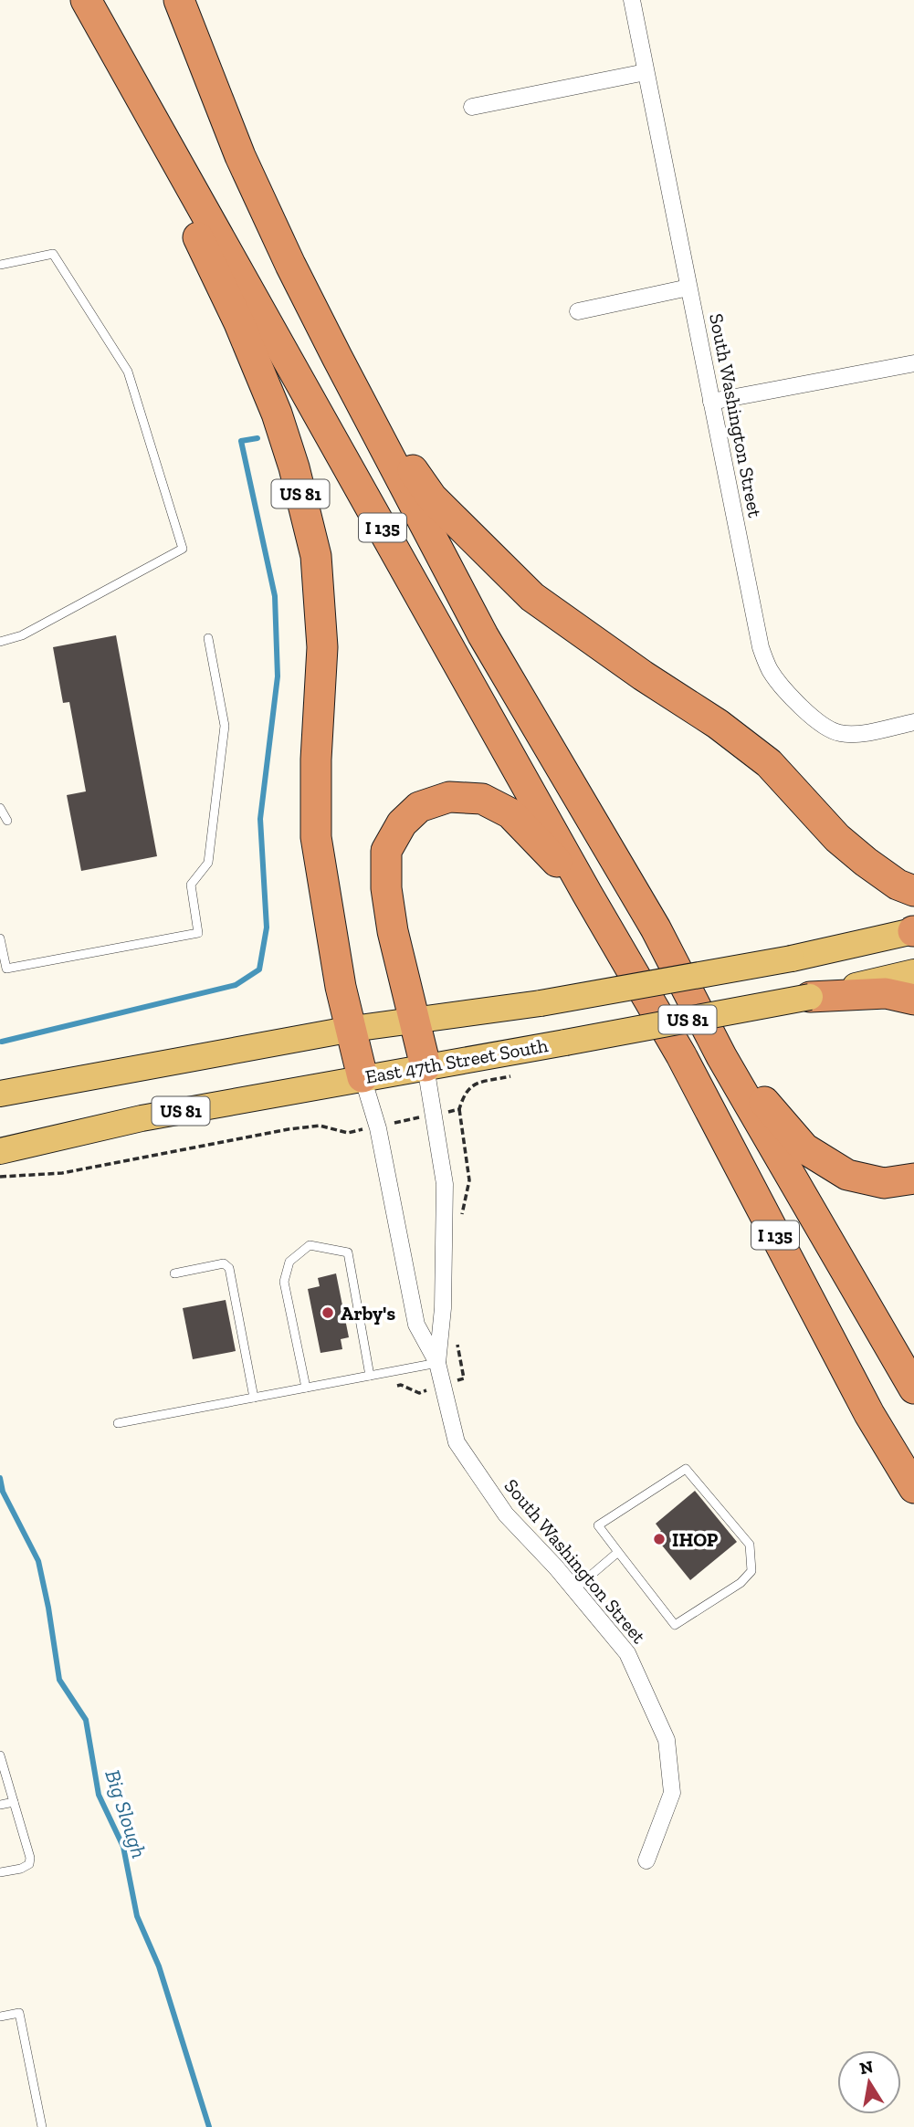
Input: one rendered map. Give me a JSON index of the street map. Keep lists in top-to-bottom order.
{
  "streets": {
    "highway": ["US 81", "I 135"],
    "main road": ["East 47th Street South"],
    "street": ["South Washington Street"]
  },
  "crossings": [
    ["South Washington Street", "US 81"],
    ["South Washington Street", "East 47th Street South"],
    ["US 81", "I 135"],
    ["US 81", "East 47th Street South"]
  ],
  "water": ["Big Slough"],
  "places": ["Arby's", "IHOP"],
  "north": "top"
}
